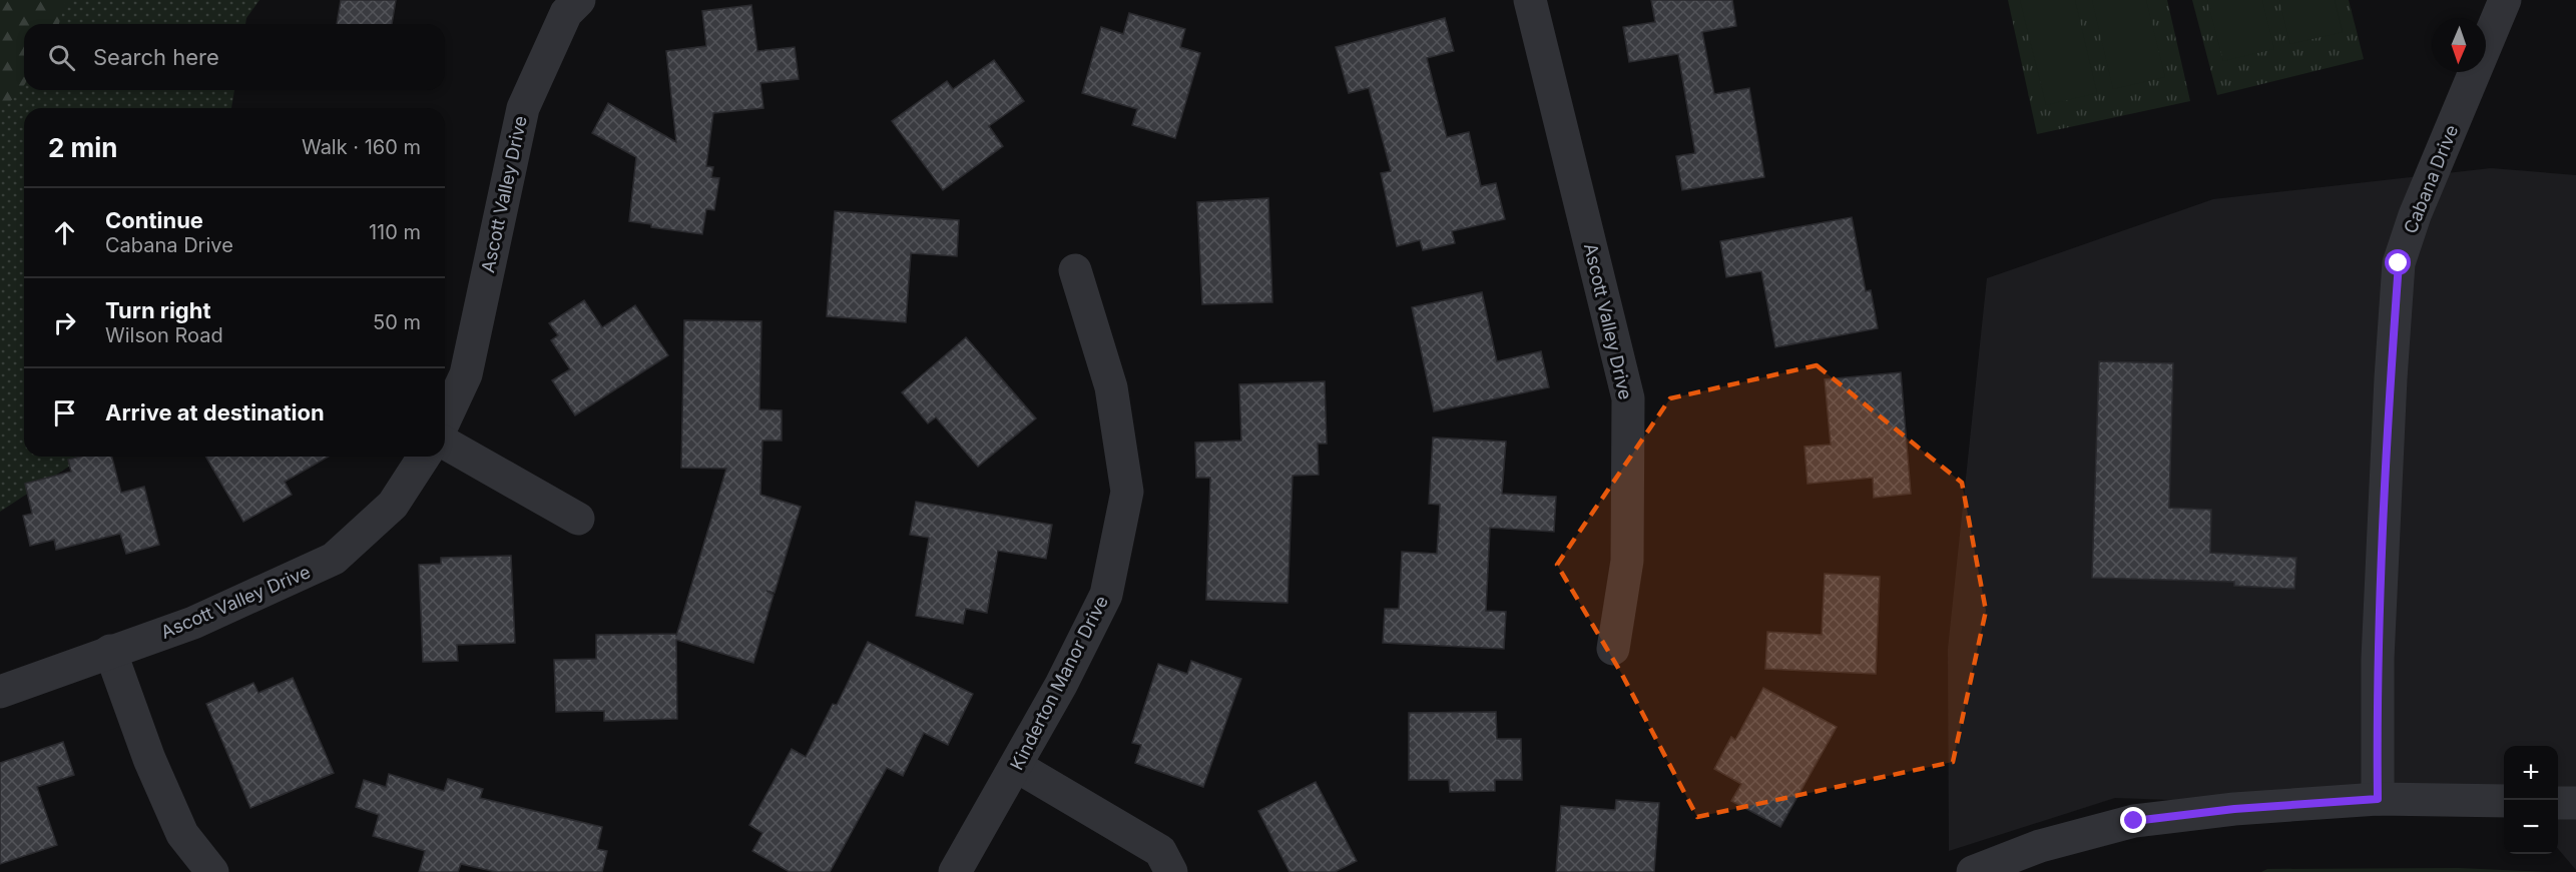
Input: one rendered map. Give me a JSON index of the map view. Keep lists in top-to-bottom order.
{
  "streets": {
    "street": ["Cabana Drive", "Ascott Valley Drive", "Kinderton Manor Drive"]
  },
  "north": "bottom",
  "page": {
    "search": "Search here",
    "heading": ["2 min", "Walk · 160 m"],
    "list": [
      ["Continue", "Cabana Drive", "110 m"],
      ["Turn right", "Wilson Road", "50 m"],
      "Arrive at destination"
    ],
    "map_buttons": ["+", "−"]
  }
}
